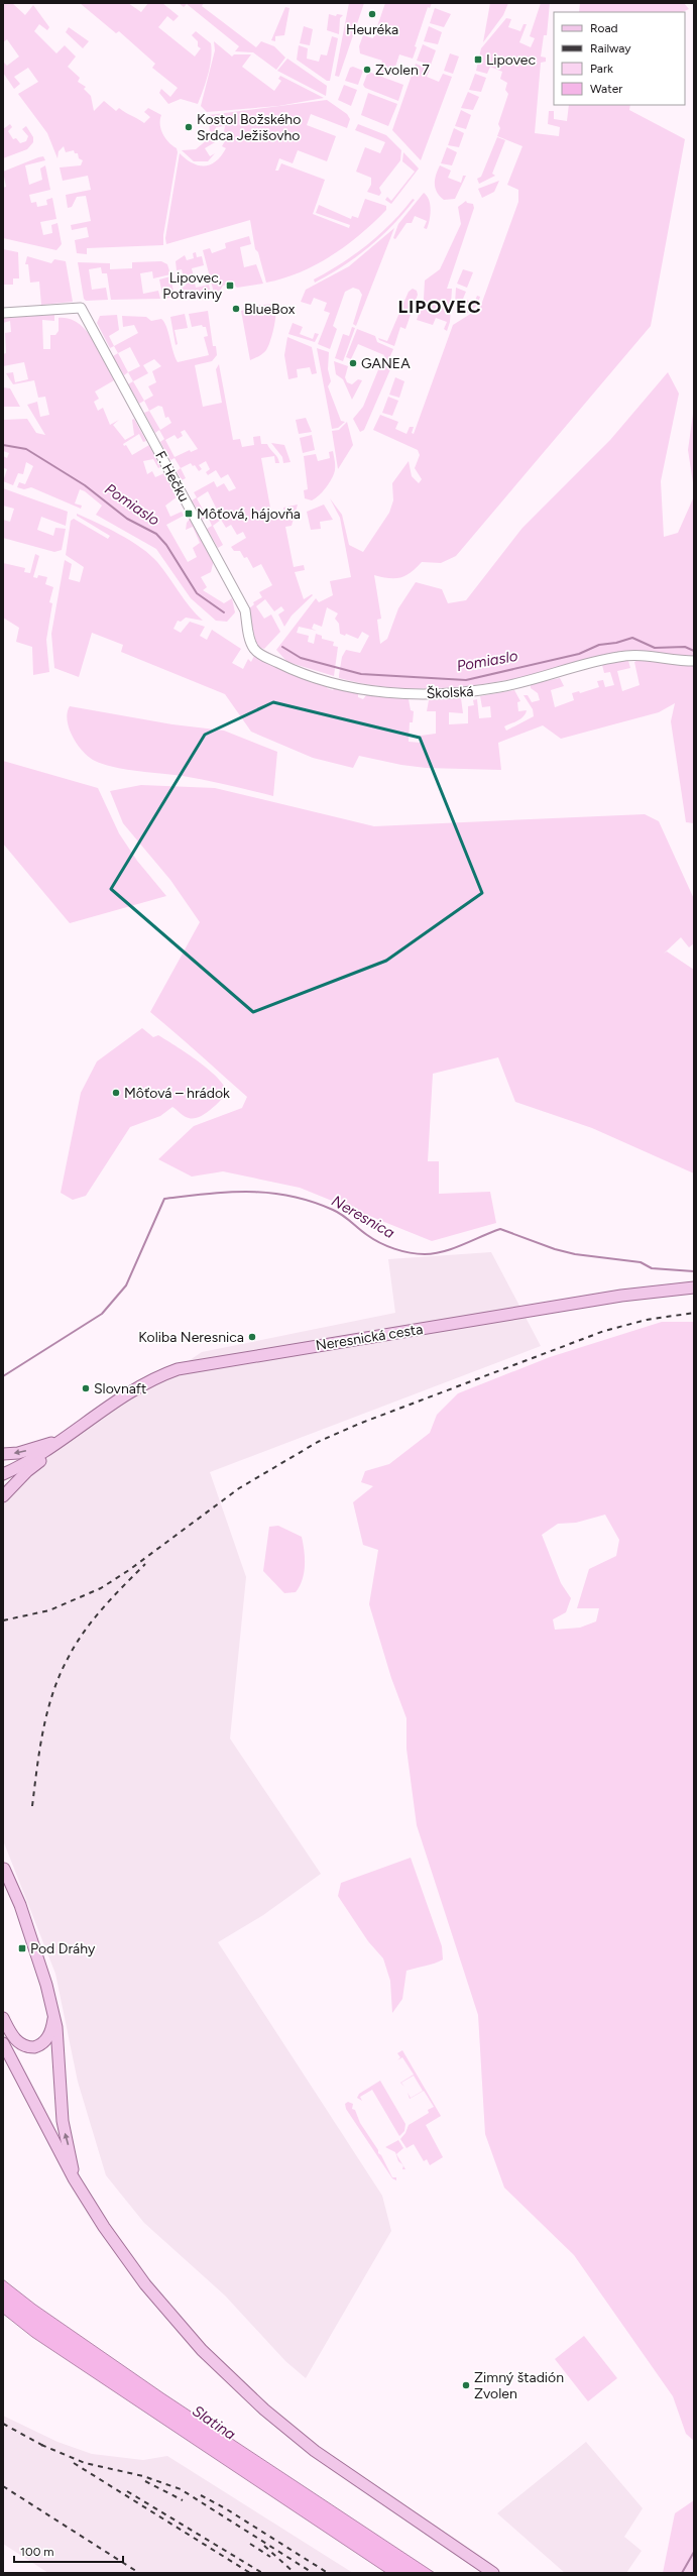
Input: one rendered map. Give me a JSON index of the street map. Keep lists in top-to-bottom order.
{
  "streets": {
    "main road": ["Neresnická cesta"],
    "street": ["F. Hečku", "Školská"]
  },
  "crossings": [
    ["F. Hečku", "Školská"]
  ],
  "districts": ["LIPOVEC"],
  "water": ["Pomiaslo", "Neresnica", "Slatina"],
  "places": {
    "other": [
      "Heuréka",
      "Zvolen 7",
      "Kostol Božského Srdca Ježišovho",
      "BlueBox",
      "GANEA",
      "Môťová – hrádok",
      "Koliba Neresnica",
      "Slovnaft",
      "Zimný štadión Zvolen"
    ],
    "transit": [
      "Lipovec",
      "Lipovec, Potraviny",
      "Môťová, hájovňa",
      "Pod Dráhy"
    ]
  },
  "legend": [
    "Road",
    "Railway",
    "Park",
    "Water"
  ],
  "scale_bar": "100 m"
}
